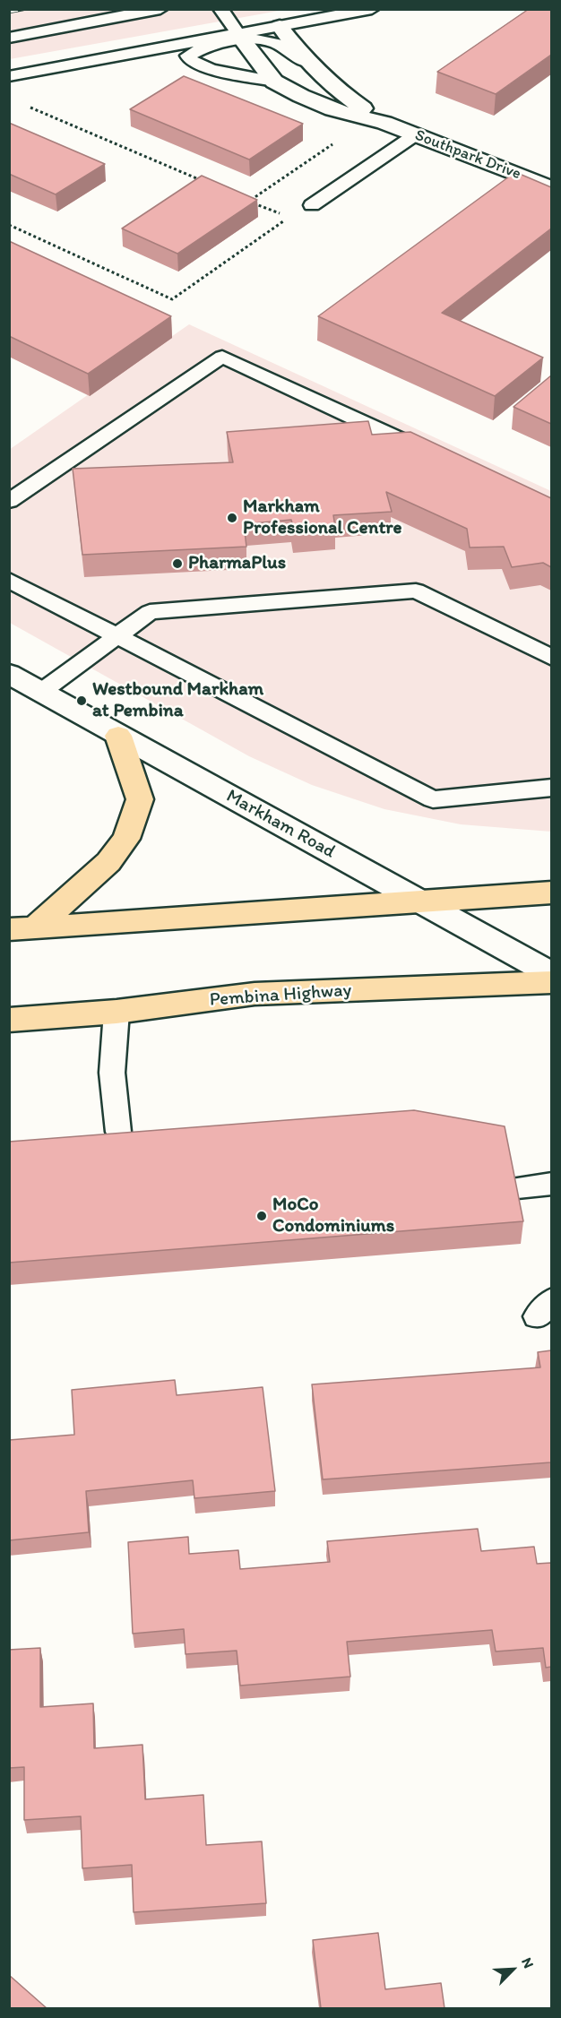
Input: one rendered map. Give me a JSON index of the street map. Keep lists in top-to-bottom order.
{
  "streets": {
    "main road": ["Pembina Highway"],
    "street": ["Southpark Drive", "Markham Road"]
  },
  "places": [
    "Markham Professional Centre",
    "PharmaPlus",
    "Westbound Markham at Pembina",
    "MoCo Condominiums"
  ],
  "north": "top right"
}
